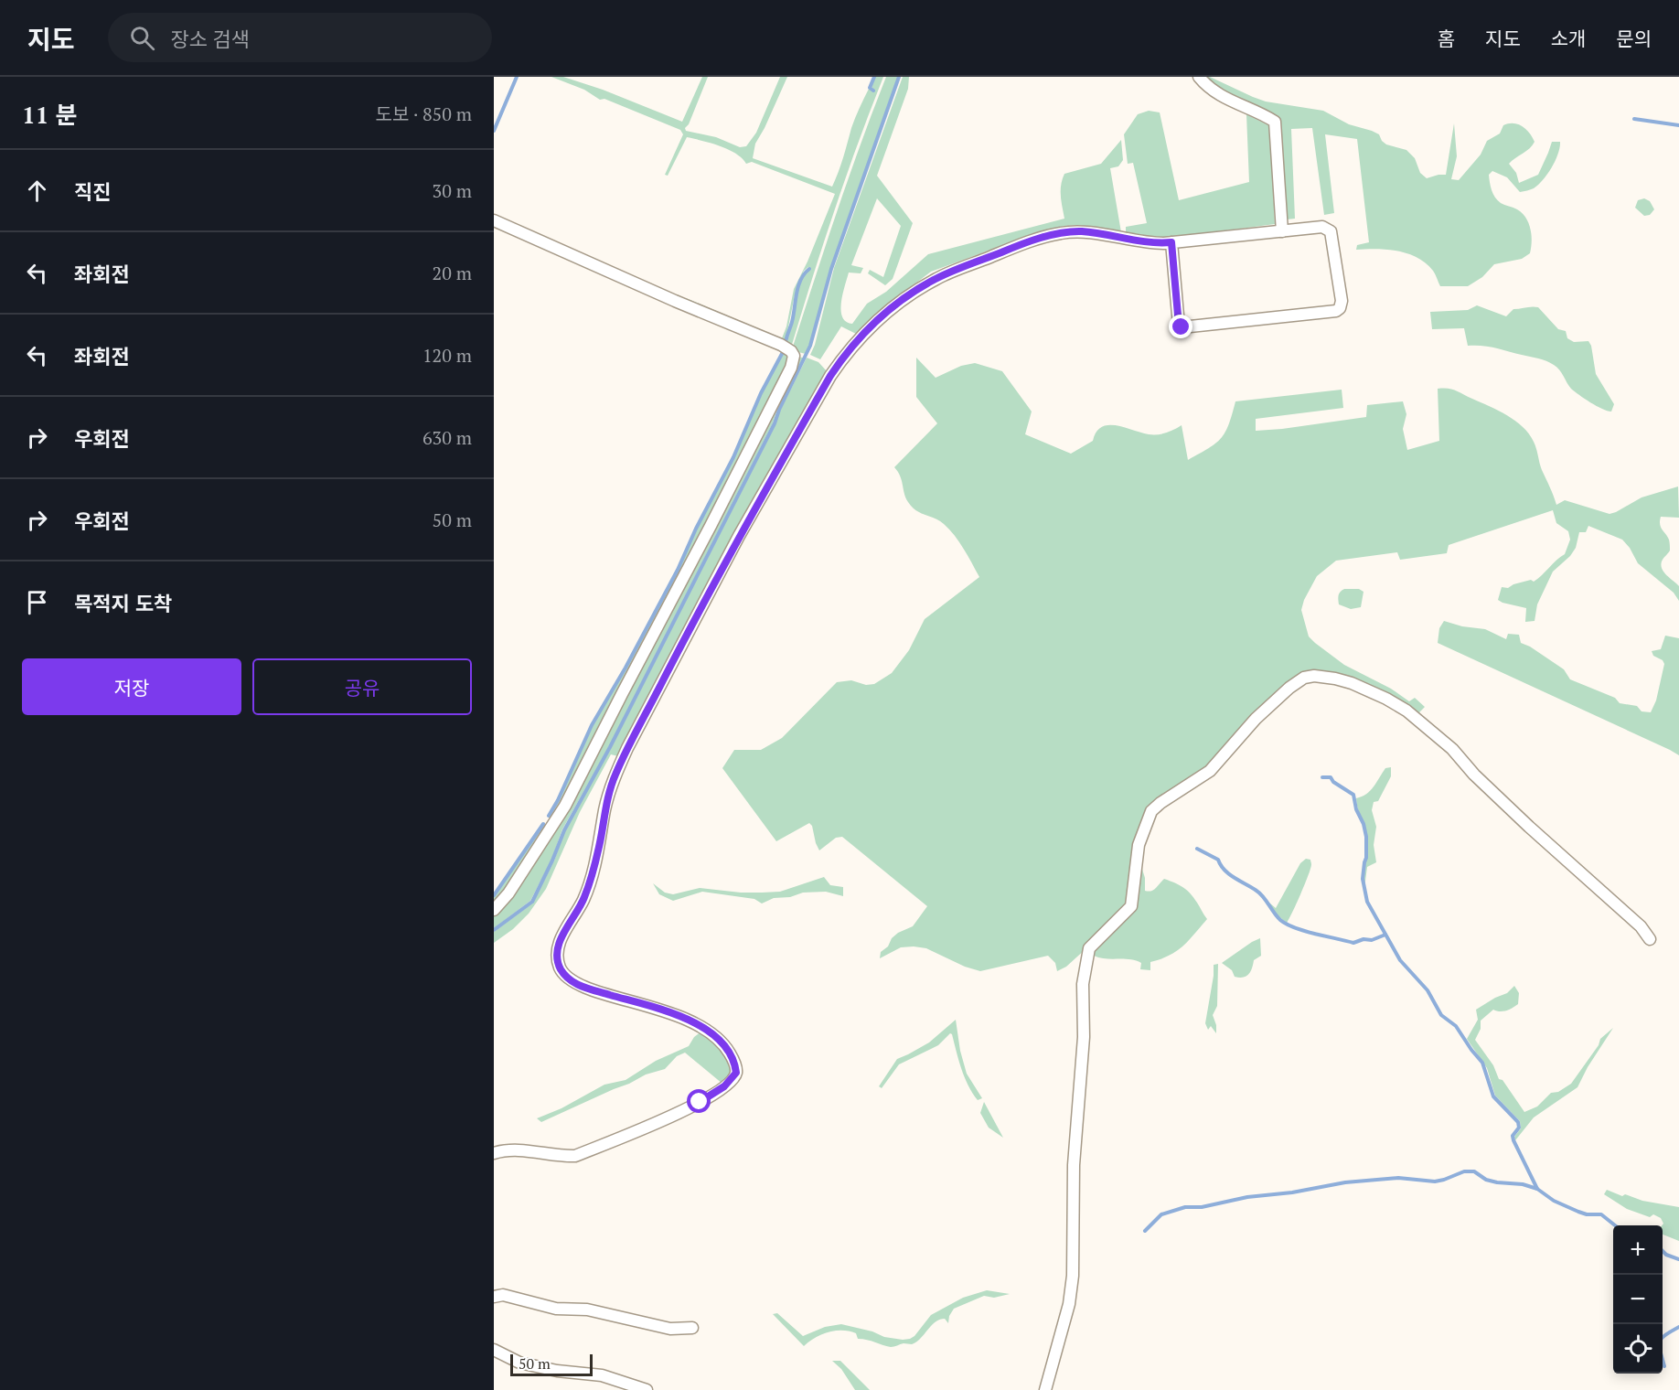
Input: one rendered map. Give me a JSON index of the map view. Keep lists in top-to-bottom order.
{
  "scale_bar": "50 m",
  "page": {
    "header": "지도",
    "search": "장소 검색",
    "nav": [
      "홈",
      "지도",
      "소개",
      "문의"
    ],
    "heading": ["11 분", "도보 · 850 m"],
    "list": [
      ["직진", "30 m"],
      ["좌회전", "20 m"],
      ["좌회전", "120 m"],
      ["우회전", "630 m"],
      ["우회전", "50 m"],
      "목적지 도착"
    ],
    "buttons": ["저장", "공유"],
    "map_buttons": ["+", "−"],
    "scale": "50 m"
  }
}
